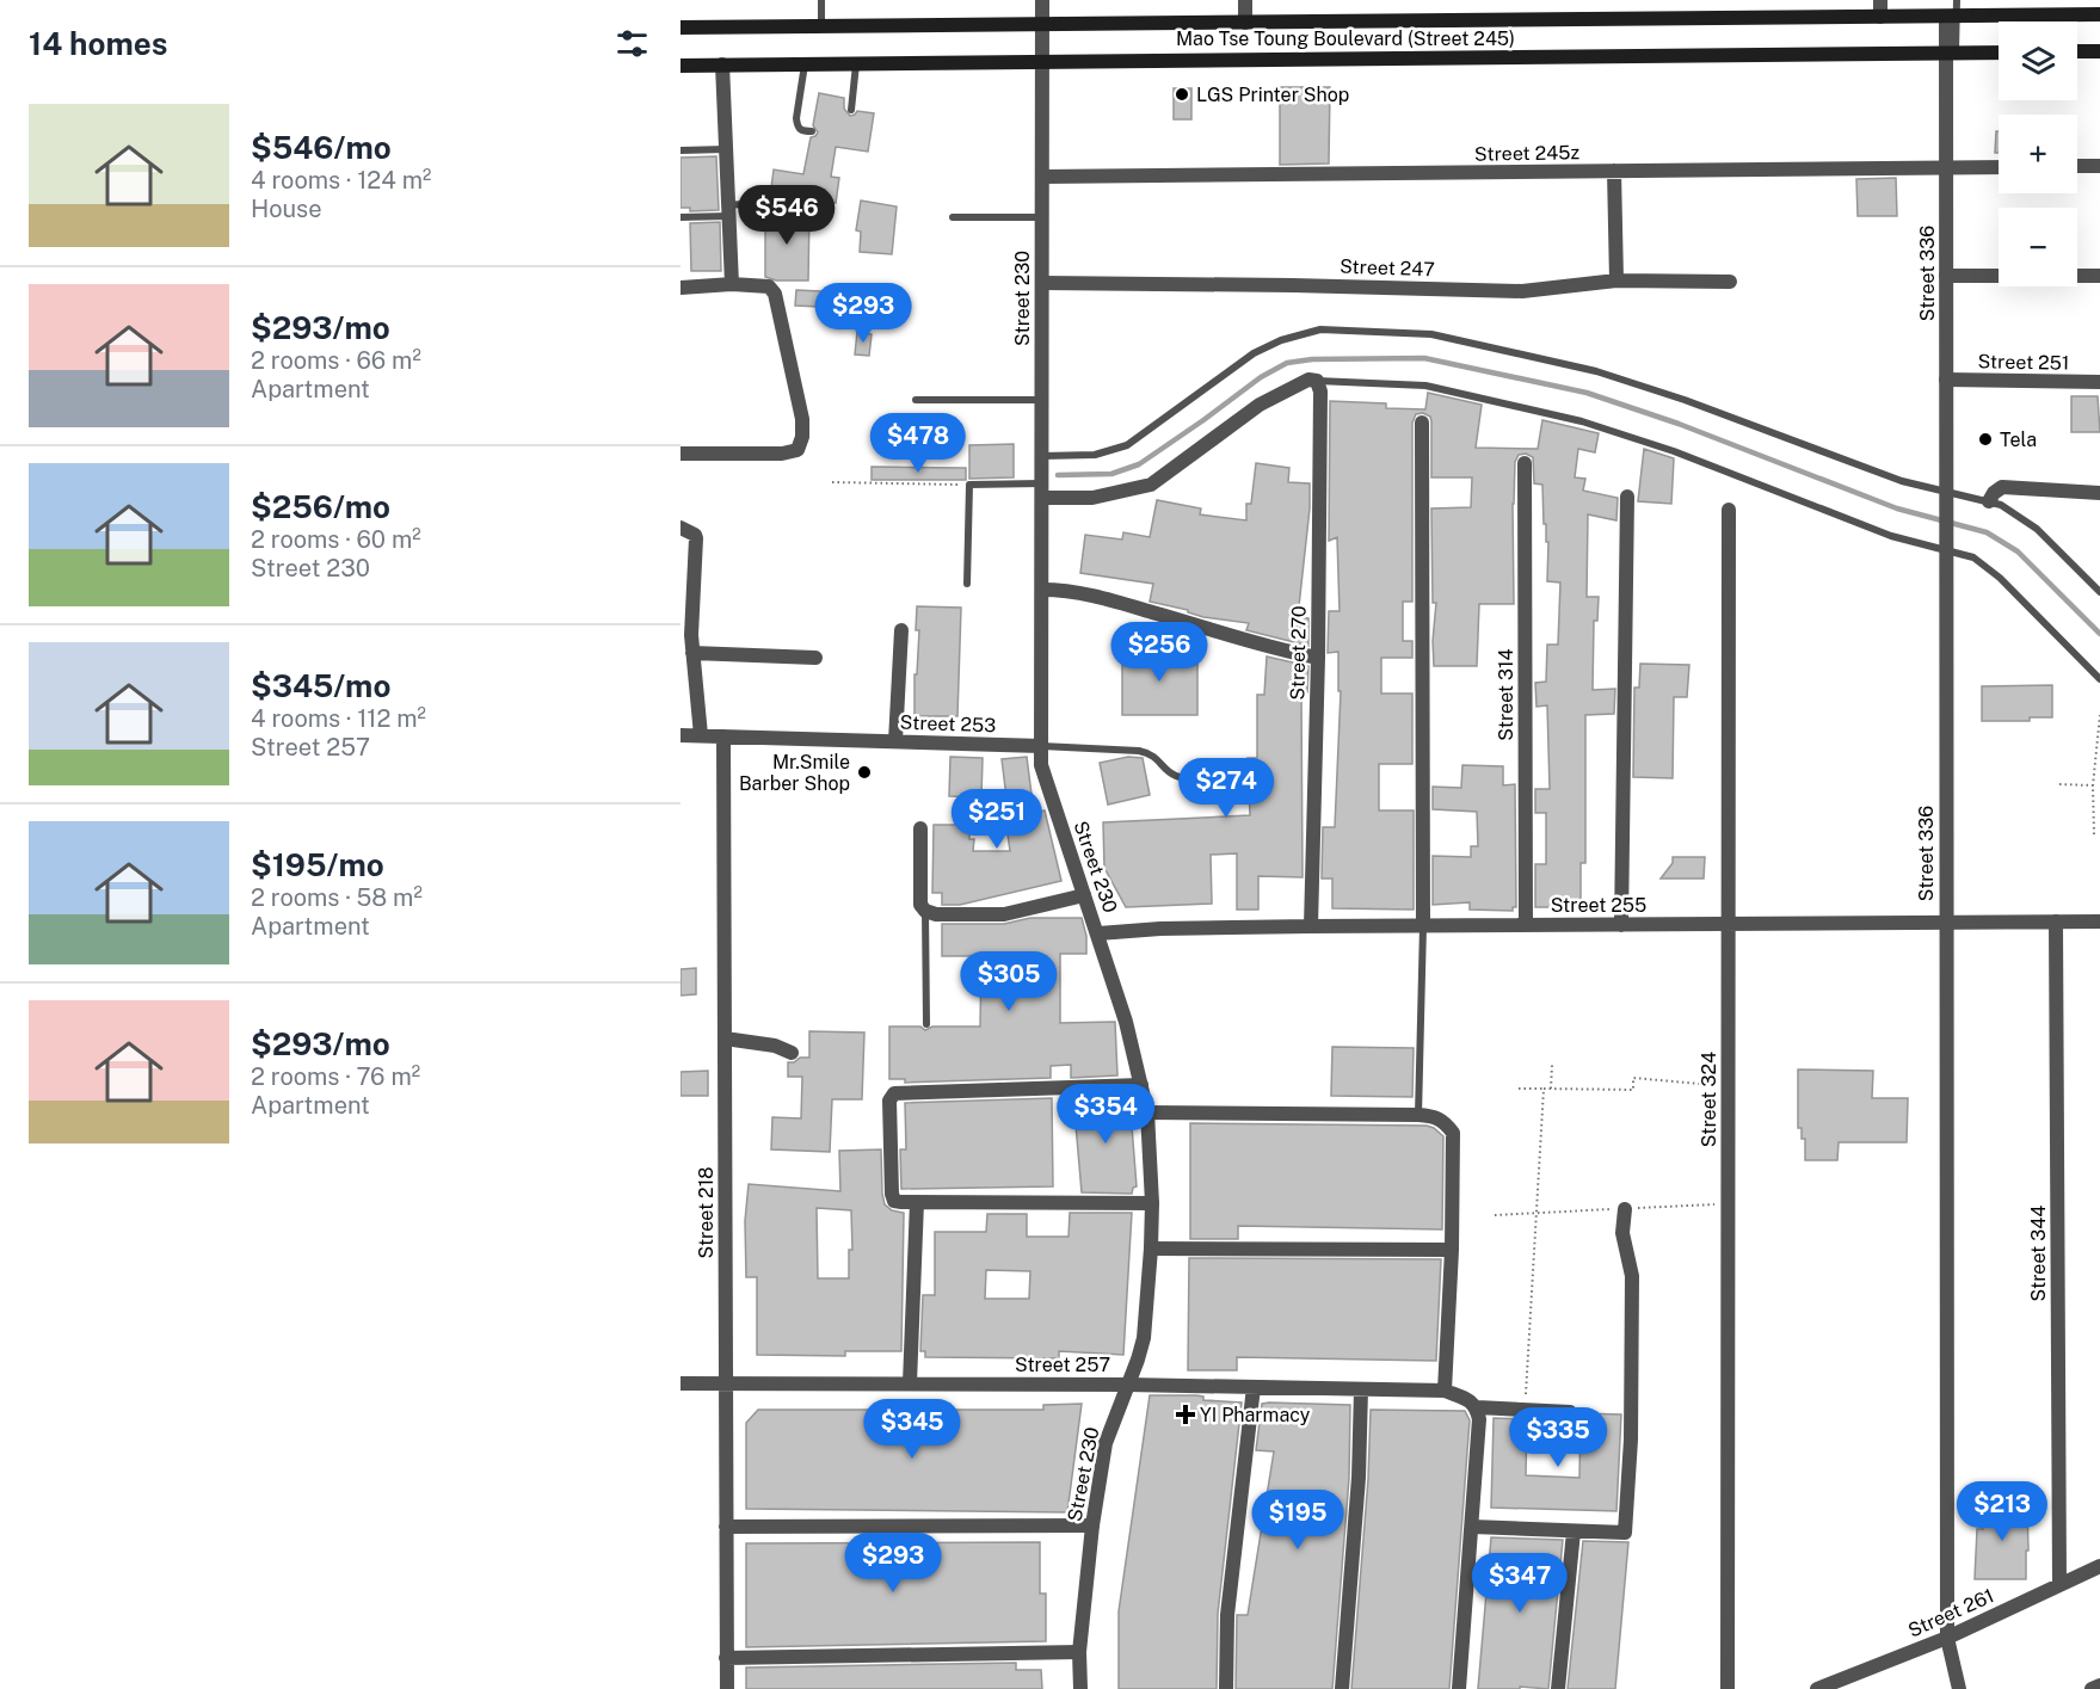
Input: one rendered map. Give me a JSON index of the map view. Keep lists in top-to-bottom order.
{
  "streets": {
    "main road": ["Mao Tse Toung Boulevard (Street 245)"],
    "street": [
      "Street 245z",
      "Street 247",
      "Street 336",
      "Street 230",
      "Street 251",
      "Street 270",
      "Street 314",
      "Street 253",
      "Street 255",
      "Street 324",
      "Street 218",
      "Street 344",
      "Street 257",
      "Street 261"
    ]
  },
  "crossings": [
    ["Mao Tse Toung Boulevard (Street 245)", "Street 336"],
    ["Mao Tse Toung Boulevard (Street 245)", "Street 230"],
    ["Street 245z", "Street 336"],
    ["Street 245z", "Street 230"],
    ["Street 247", "Street 230"],
    ["Street 336", "Street 251"],
    ["Street 336", "Street 255"],
    ["Street 336", "Street 261"],
    ["Street 230", "Street 253"],
    ["Street 230", "Street 255"],
    ["Street 230", "Street 257"],
    ["Street 270", "Street 255"],
    ["Street 314", "Street 255"],
    ["Street 253", "Street 218"],
    ["Street 255", "Street 324"],
    ["Street 255", "Street 344"],
    ["Street 218", "Street 257"],
    ["Street 344", "Street 261"]
  ],
  "places": {
    "other": ["LGS Printer Shop", "Tela", "Mr.Smile Barber Shop"],
    "health": ["YI Pharmacy"]
  },
  "page": {
    "heading": "14 homes",
    "map_buttons": ["+", "−"],
    "list": [
      {
        "name": "$546/mo",
        "note": "4 rooms · 124 m² · House"
      },
      {
        "name": "$293/mo",
        "note": "2 rooms · 66 m² · Apartment"
      },
      {
        "name": "$256/mo",
        "note": "2 rooms · 60 m² · Street 230"
      },
      {
        "name": "$345/mo",
        "note": "4 rooms · 112 m² · Street 257"
      },
      {
        "name": "$195/mo",
        "note": "2 rooms · 58 m² · Apartment"
      },
      {
        "name": "$293/mo",
        "note": "2 rooms · 76 m² · Apartment"
      }
    ],
    "price": [
      "$546",
      "$293",
      "$478",
      "$256",
      "$274",
      "$251",
      "$305",
      "$354",
      "$345",
      "$335",
      "$213",
      "$195",
      "$293",
      "$347"
    ]
  }
}
